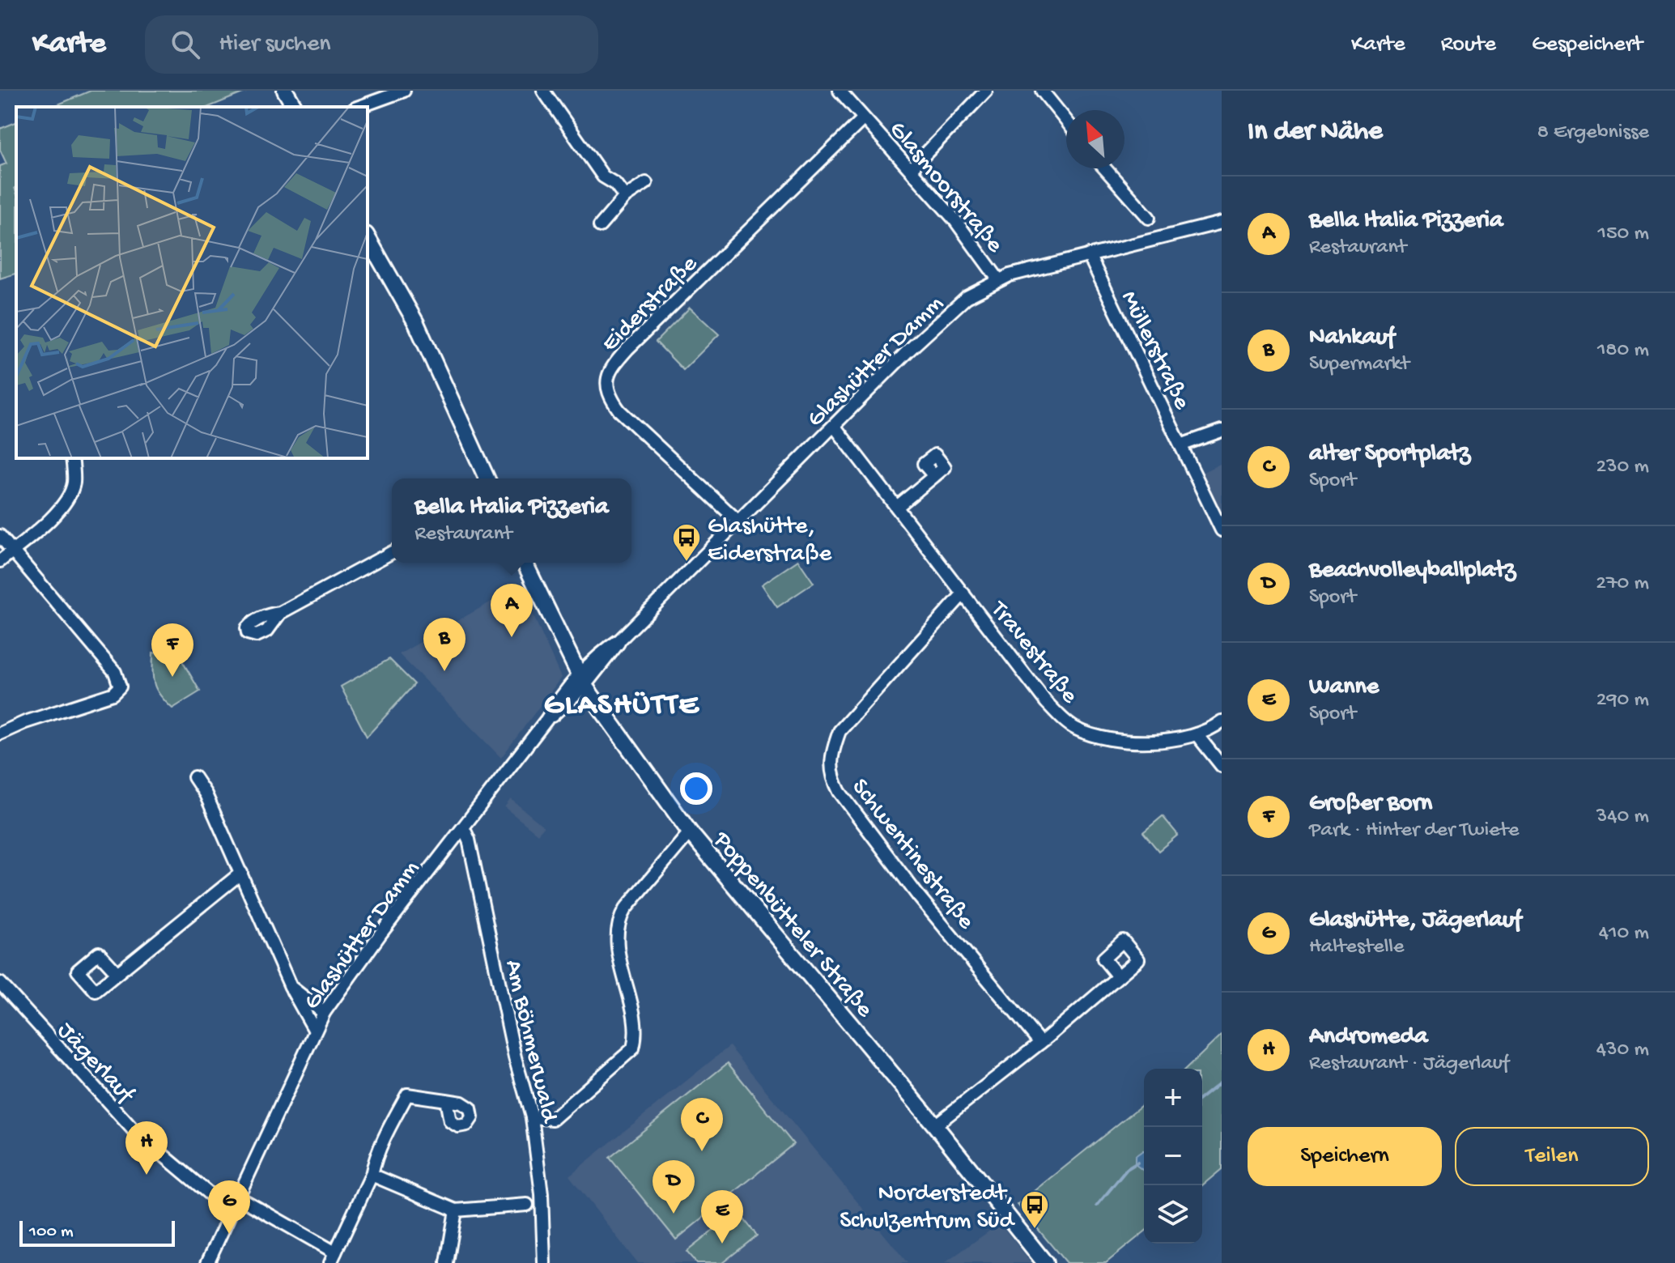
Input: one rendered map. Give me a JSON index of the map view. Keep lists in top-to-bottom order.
{
  "streets": {
    "main road": ["Poppenbütteler Straße"],
    "street": [
      "Glasmoorstraße",
      "Eiderstraße",
      "Müllerstraße",
      "Glashütter Damm",
      "Travestraße",
      "Schwentinestraße",
      "Am Böhmerwald",
      "Jägerlauf"
    ]
  },
  "crossings": [
    ["Glasmoorstraße", "Eiderstraße"],
    ["Glasmoorstraße", "Glashütter Damm"],
    ["Eiderstraße", "Glashütter Damm"],
    ["Müllerstraße", "Glashütter Damm"],
    ["Glashütter Damm", "Travestraße"],
    ["Glashütter Damm", "Poppenbütteler Straße"],
    ["Glashütter Damm", "Am Böhmerwald"],
    ["Glashütter Damm", "Jägerlauf"],
    ["Travestraße", "Schwentinestraße"]
  ],
  "districts": ["GLASHÜTTE"],
  "places": {
    "bus stop": ["Glashütte, Eiderstraße", "Norderstedt, Schulzentrum Süd"]
  },
  "scale_bar": "100 m",
  "north": "top left",
  "page": {
    "header": "Karte",
    "search": "Hier suchen",
    "nav": ["Karte", "Route", "Gespeichert"],
    "heading": ["In der Nähe", "8 Ergebnisse"],
    "list": [
      {
        "mark": "A",
        "name": "Bella Italia Pizzeria",
        "note": "Restaurant",
        "value": "150 m"
      },
      {
        "mark": "B",
        "name": "Nahkauf",
        "note": "Supermarkt",
        "value": "180 m"
      },
      {
        "mark": "C",
        "name": "alter Sportplatz",
        "note": "Sport",
        "value": "230 m"
      },
      {
        "mark": "D",
        "name": "Beachvolleyballplatz",
        "note": "Sport",
        "value": "270 m"
      },
      {
        "mark": "E",
        "name": "Wanne",
        "note": "Sport",
        "value": "290 m"
      },
      {
        "mark": "F",
        "name": "Großer Born",
        "note": "Park · Hinter der Twiete",
        "value": "340 m"
      },
      {
        "mark": "G",
        "name": "Glashütte, Jägerlauf",
        "note": "Haltestelle",
        "value": "410 m"
      },
      {
        "mark": "H",
        "name": "Andromeda",
        "note": "Restaurant · Jägerlauf",
        "value": "430 m"
      }
    ],
    "popup": ["Bella Italia Pizzeria", "Restaurant"],
    "pins": [
      "A",
      "B",
      "F",
      "C",
      "H",
      "D",
      "G",
      "E"
    ],
    "map_buttons": ["+", "−"],
    "buttons": ["Speichern", "Teilen"],
    "scale": "100 m"
  }
}
